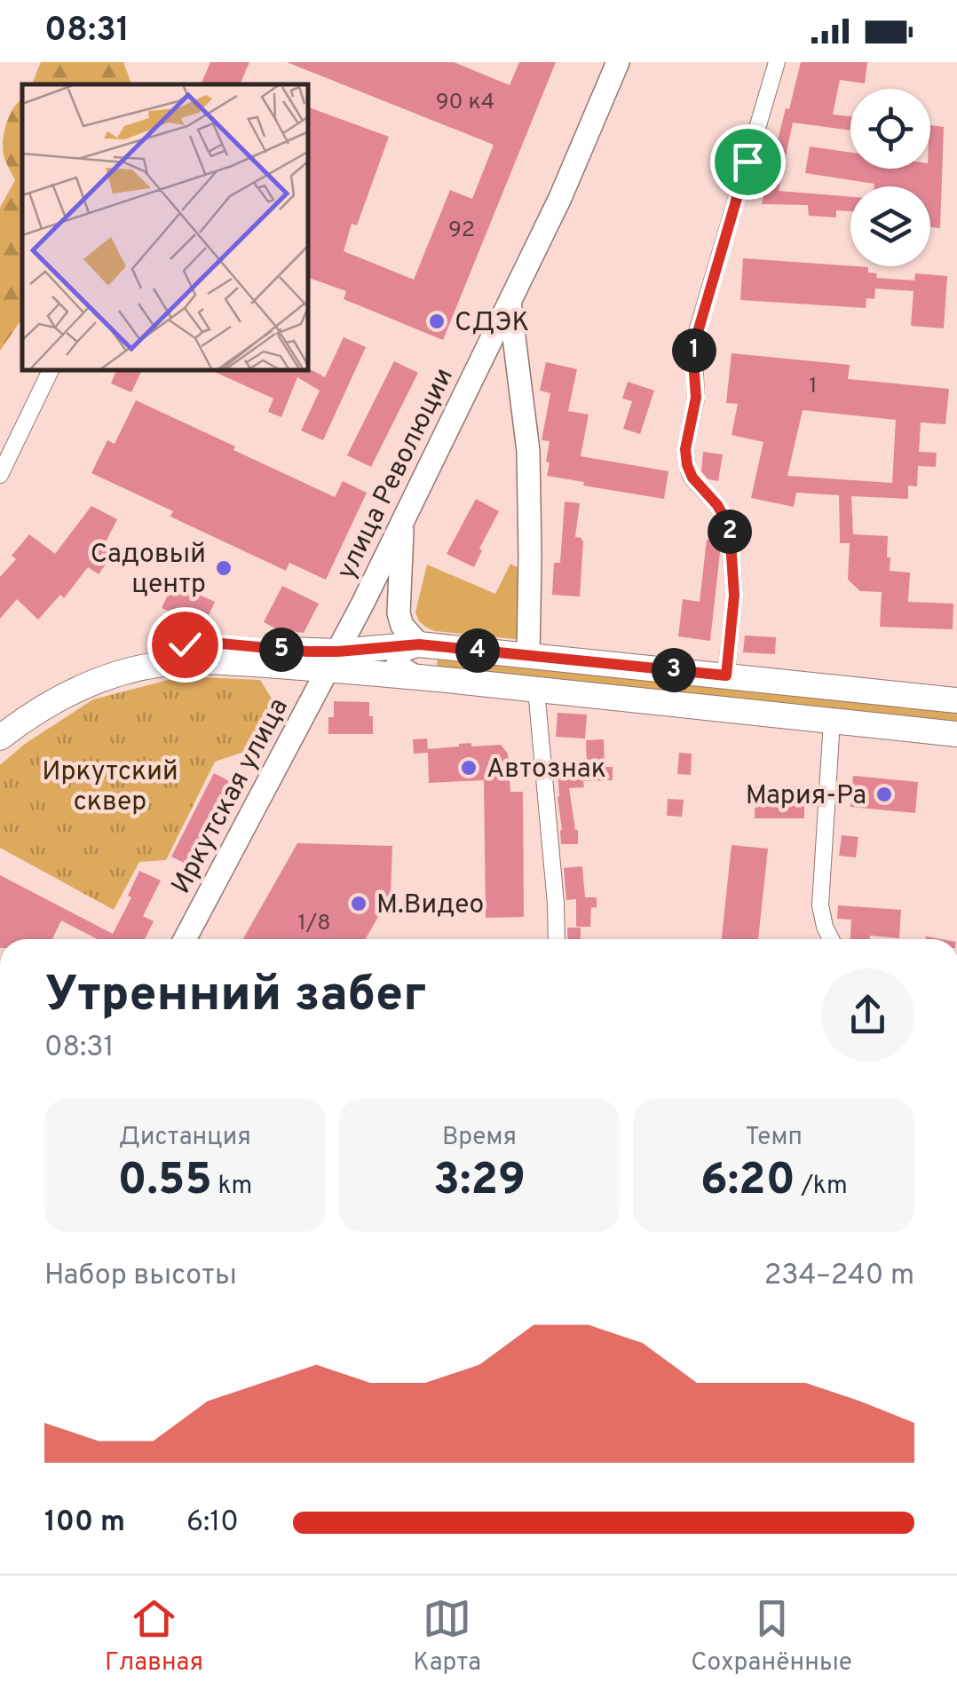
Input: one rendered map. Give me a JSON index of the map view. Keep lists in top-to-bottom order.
{
  "streets": {
    "main road": ["улица Революции", "Иркутская улица"]
  },
  "crossings": [
    ["улица Революции", "Иркутская улица"]
  ],
  "parks": ["Иркутский сквер"],
  "places": [
    "СДЭК",
    "Садовый центр",
    "Автознак",
    "Мария-Ра",
    "М.Видео"
  ],
  "house_numbers": [
    "90 к4",
    "92",
    "1",
    "1/8"
  ],
  "page": {
    "status": "08:31",
    "pins": [
      "1",
      "2",
      "5",
      "4",
      "3"
    ],
    "heading": ["Утренний забег", "08:31"],
    "stats": [
      ["Дистанция", "0.55 km"],
      ["Время", "3:29"],
      ["Темп", "6:20 /km"]
    ],
    "chart": ["Набор высоты", "234–240 m"],
    "list": [
      {
        "name": "100 m",
        "note": "6:10"
      }
    ],
    "tabs": ["Главная", "Карта", "Сохранённые"]
  }
}
